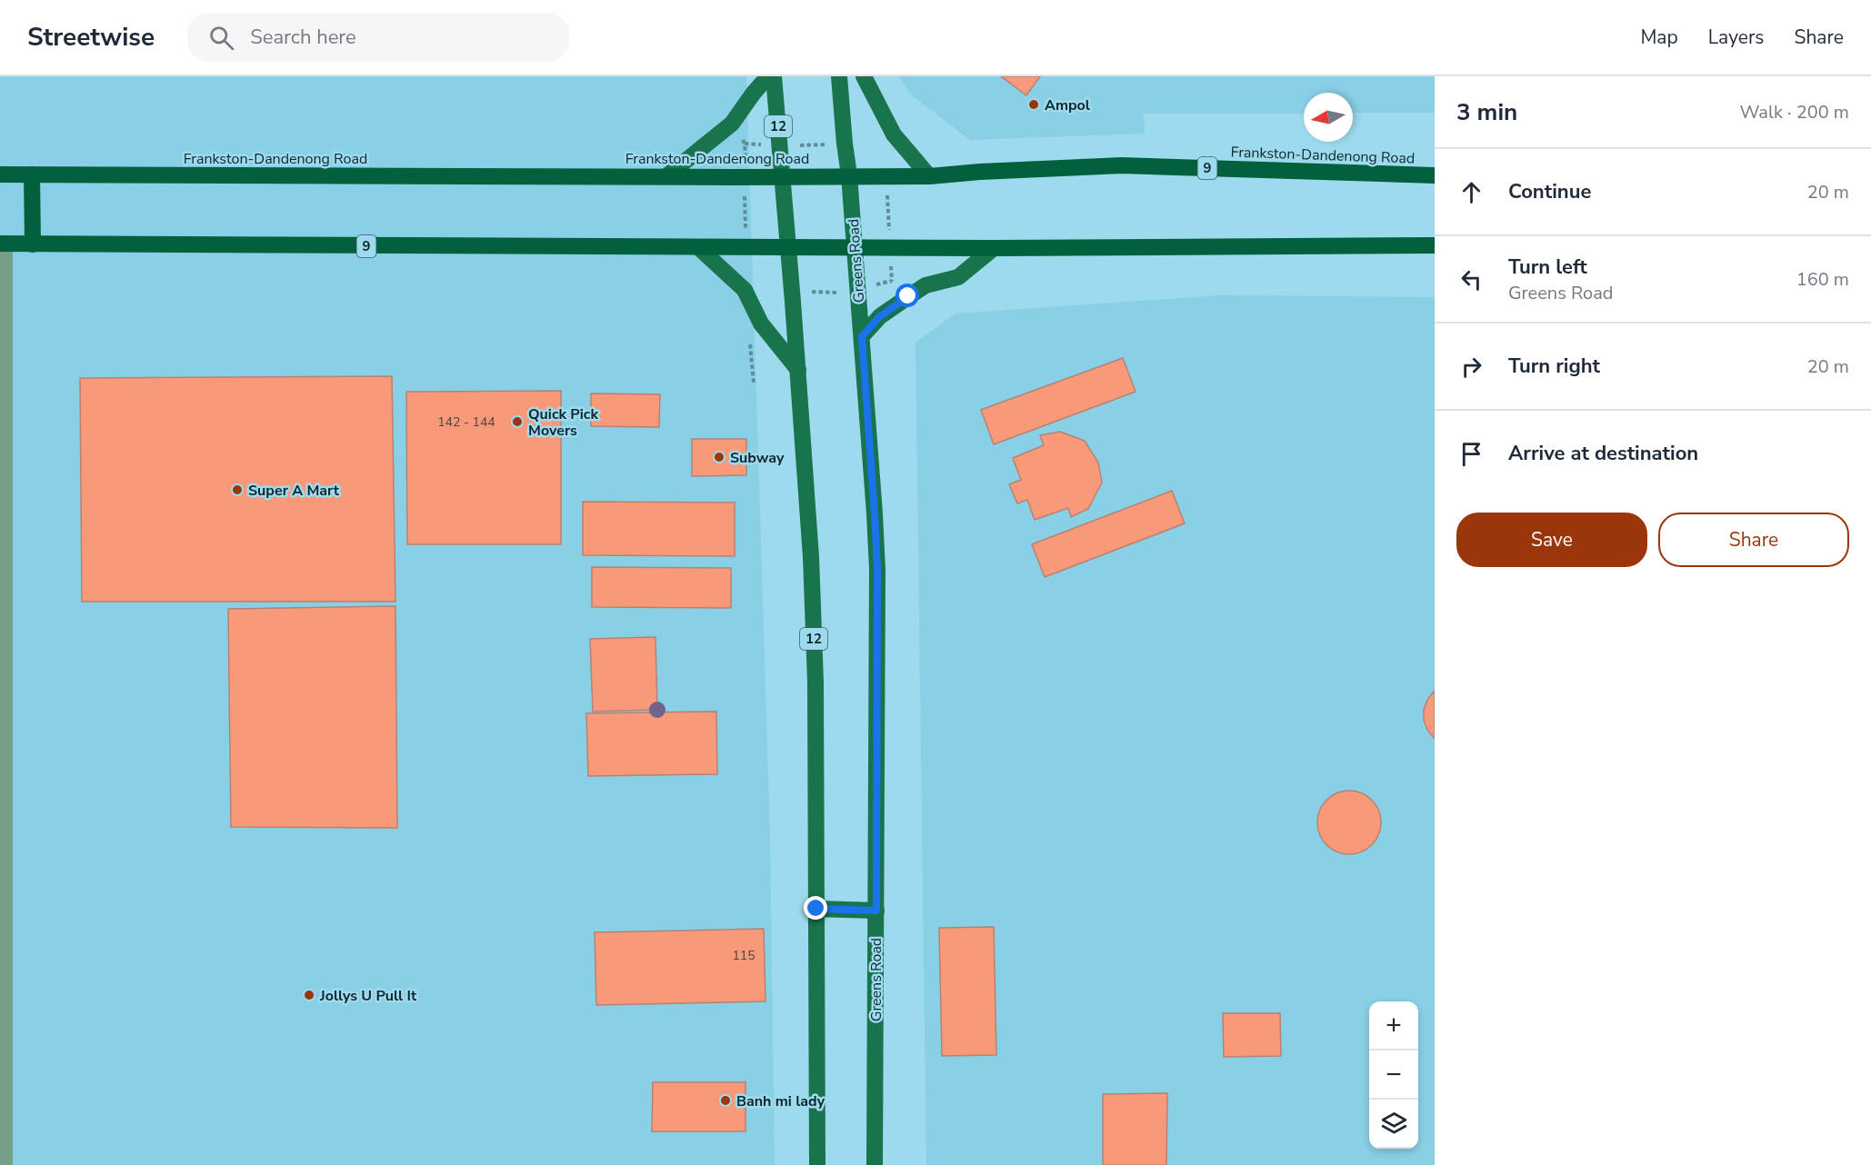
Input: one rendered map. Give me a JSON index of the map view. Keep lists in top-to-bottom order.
{
  "streets": {
    "highway": ["Frankston-Dandenong Road", "9"],
    "main road": ["12", "Greens Road"]
  },
  "crossings": [
    ["12", "Frankston-Dandenong Road"],
    ["12", "9"],
    ["Frankston-Dandenong Road", "Greens Road"],
    ["9", "Greens Road"]
  ],
  "places": [
    "Ampol",
    "Quick Pick Movers",
    "Subway",
    "Super A Mart",
    "Jollys U Pull It",
    "Banh mi lady"
  ],
  "house_numbers": ["142 - 144", "115"],
  "north": "left",
  "page": {
    "header": "Streetwise",
    "search": "Search here",
    "nav": ["Map", "Layers", "Share"],
    "heading": ["3 min", "Walk · 200 m"],
    "list": [
      ["Continue", "20 m"],
      ["Turn left", "Greens Road", "160 m"],
      ["Turn right", "20 m"],
      "Arrive at destination"
    ],
    "buttons": ["Save", "Share"],
    "map_buttons": ["+", "−"]
  }
}
